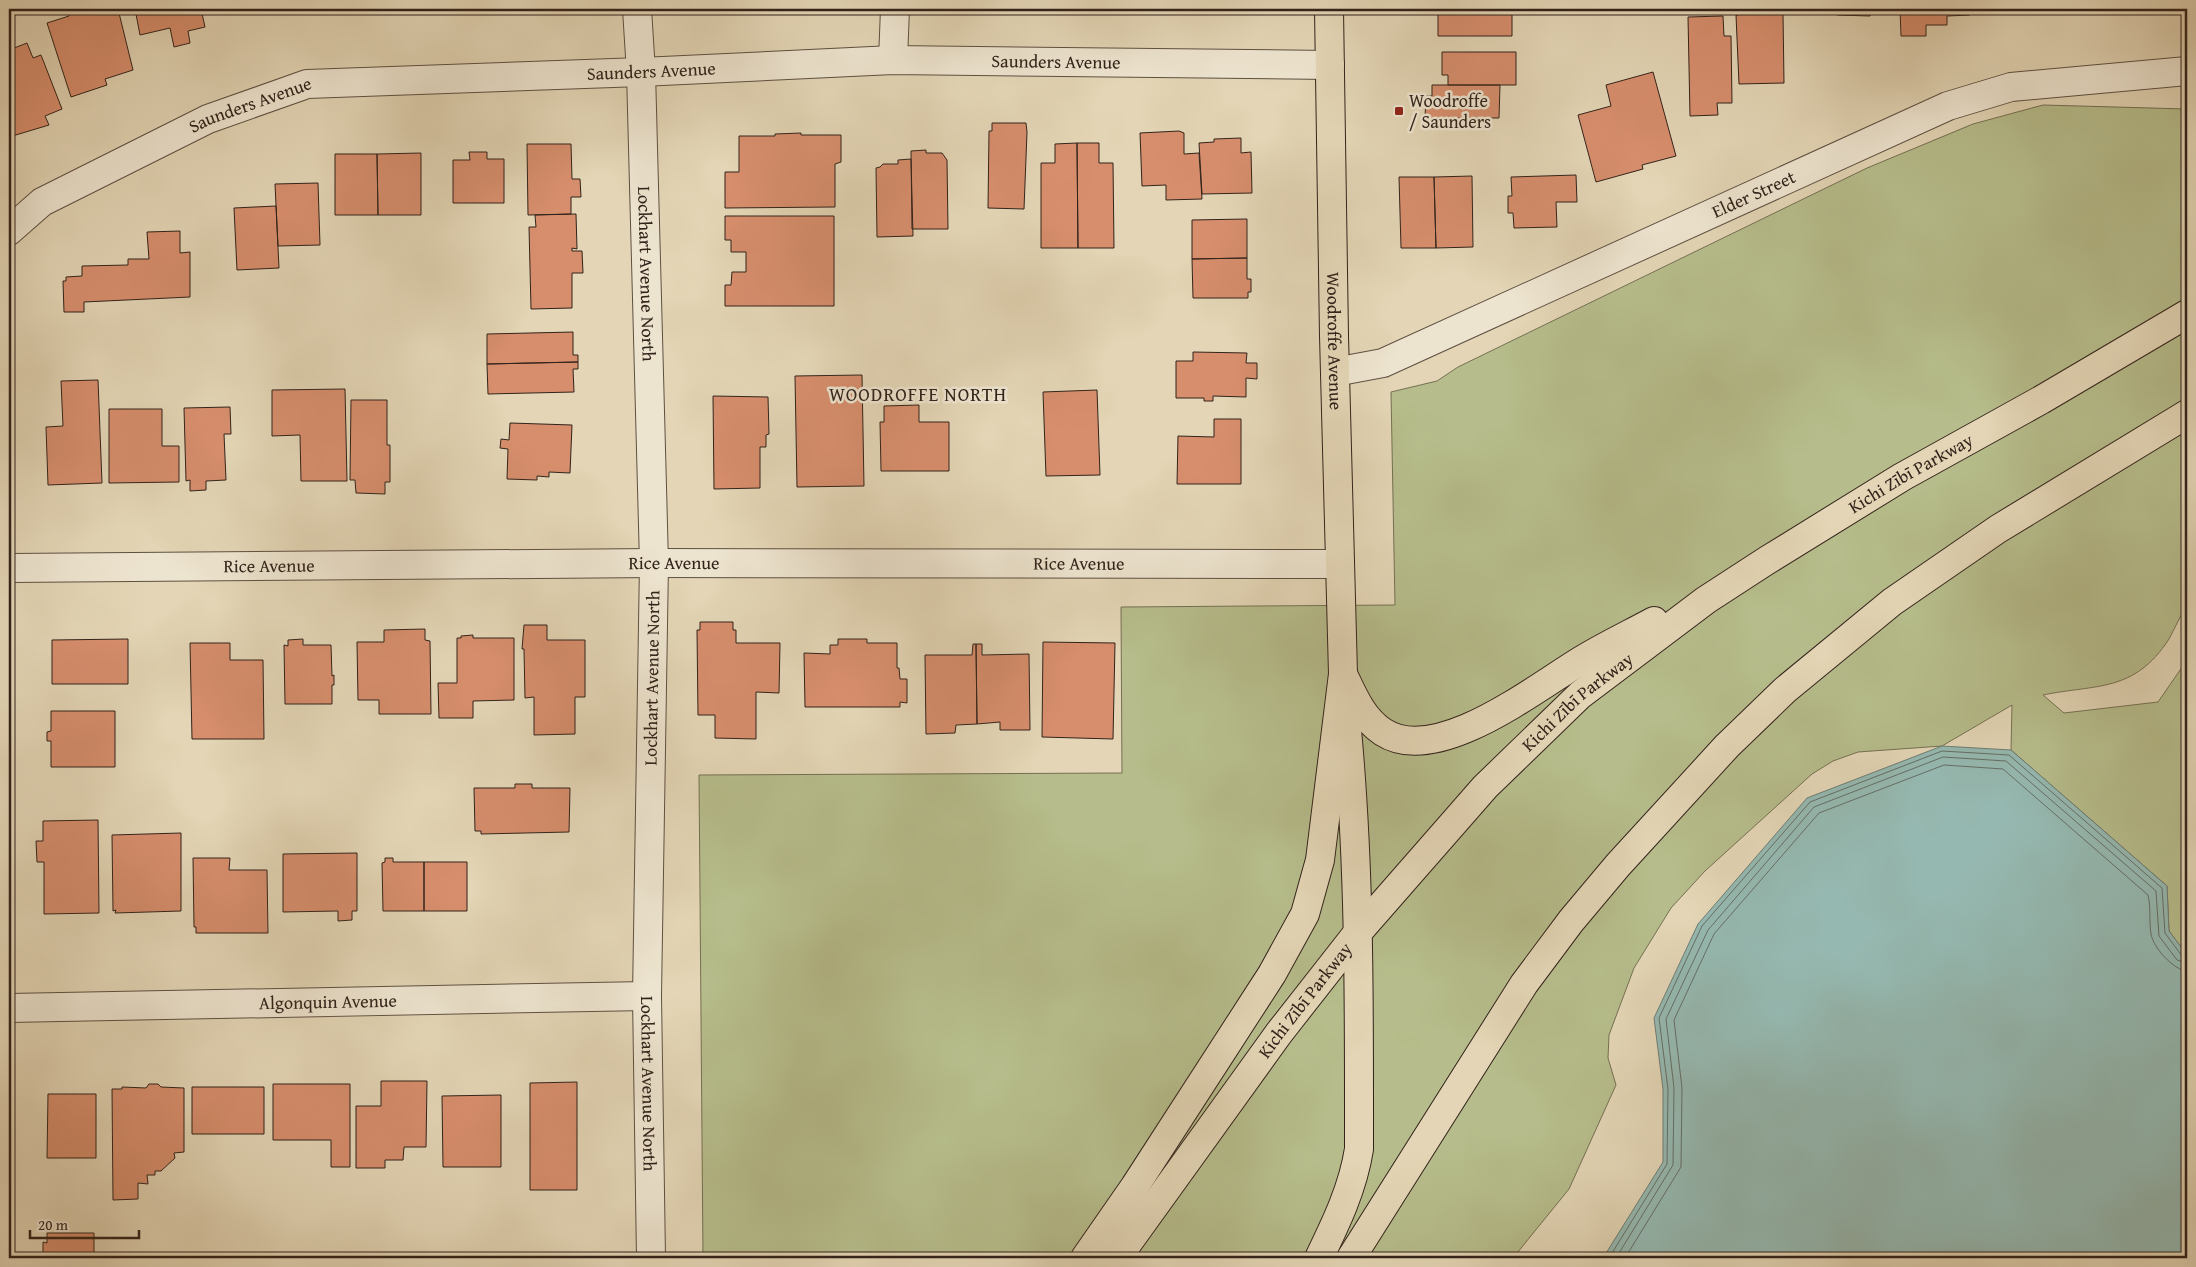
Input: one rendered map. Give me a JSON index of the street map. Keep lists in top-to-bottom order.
{
  "streets": {
    "main road": ["Woodroffe Avenue", "Kichi Zībī Parkway"],
    "street": [
      "Saunders Avenue",
      "Elder Street",
      "Lockhart Avenue North",
      "Rice Avenue",
      "Algonquin Avenue"
    ]
  },
  "crossings": [
    ["Saunders Avenue", "Lockhart Avenue North"],
    ["Saunders Avenue", "Woodroffe Avenue"],
    ["Elder Street", "Woodroffe Avenue"],
    ["Lockhart Avenue North", "Rice Avenue"],
    ["Lockhart Avenue North", "Algonquin Avenue"],
    ["Woodroffe Avenue", "Rice Avenue"]
  ],
  "districts": ["WOODROFFE NORTH"],
  "places": {
    "transit": ["Woodroffe / Saunders"]
  },
  "scale_bar": "20 m"
}
